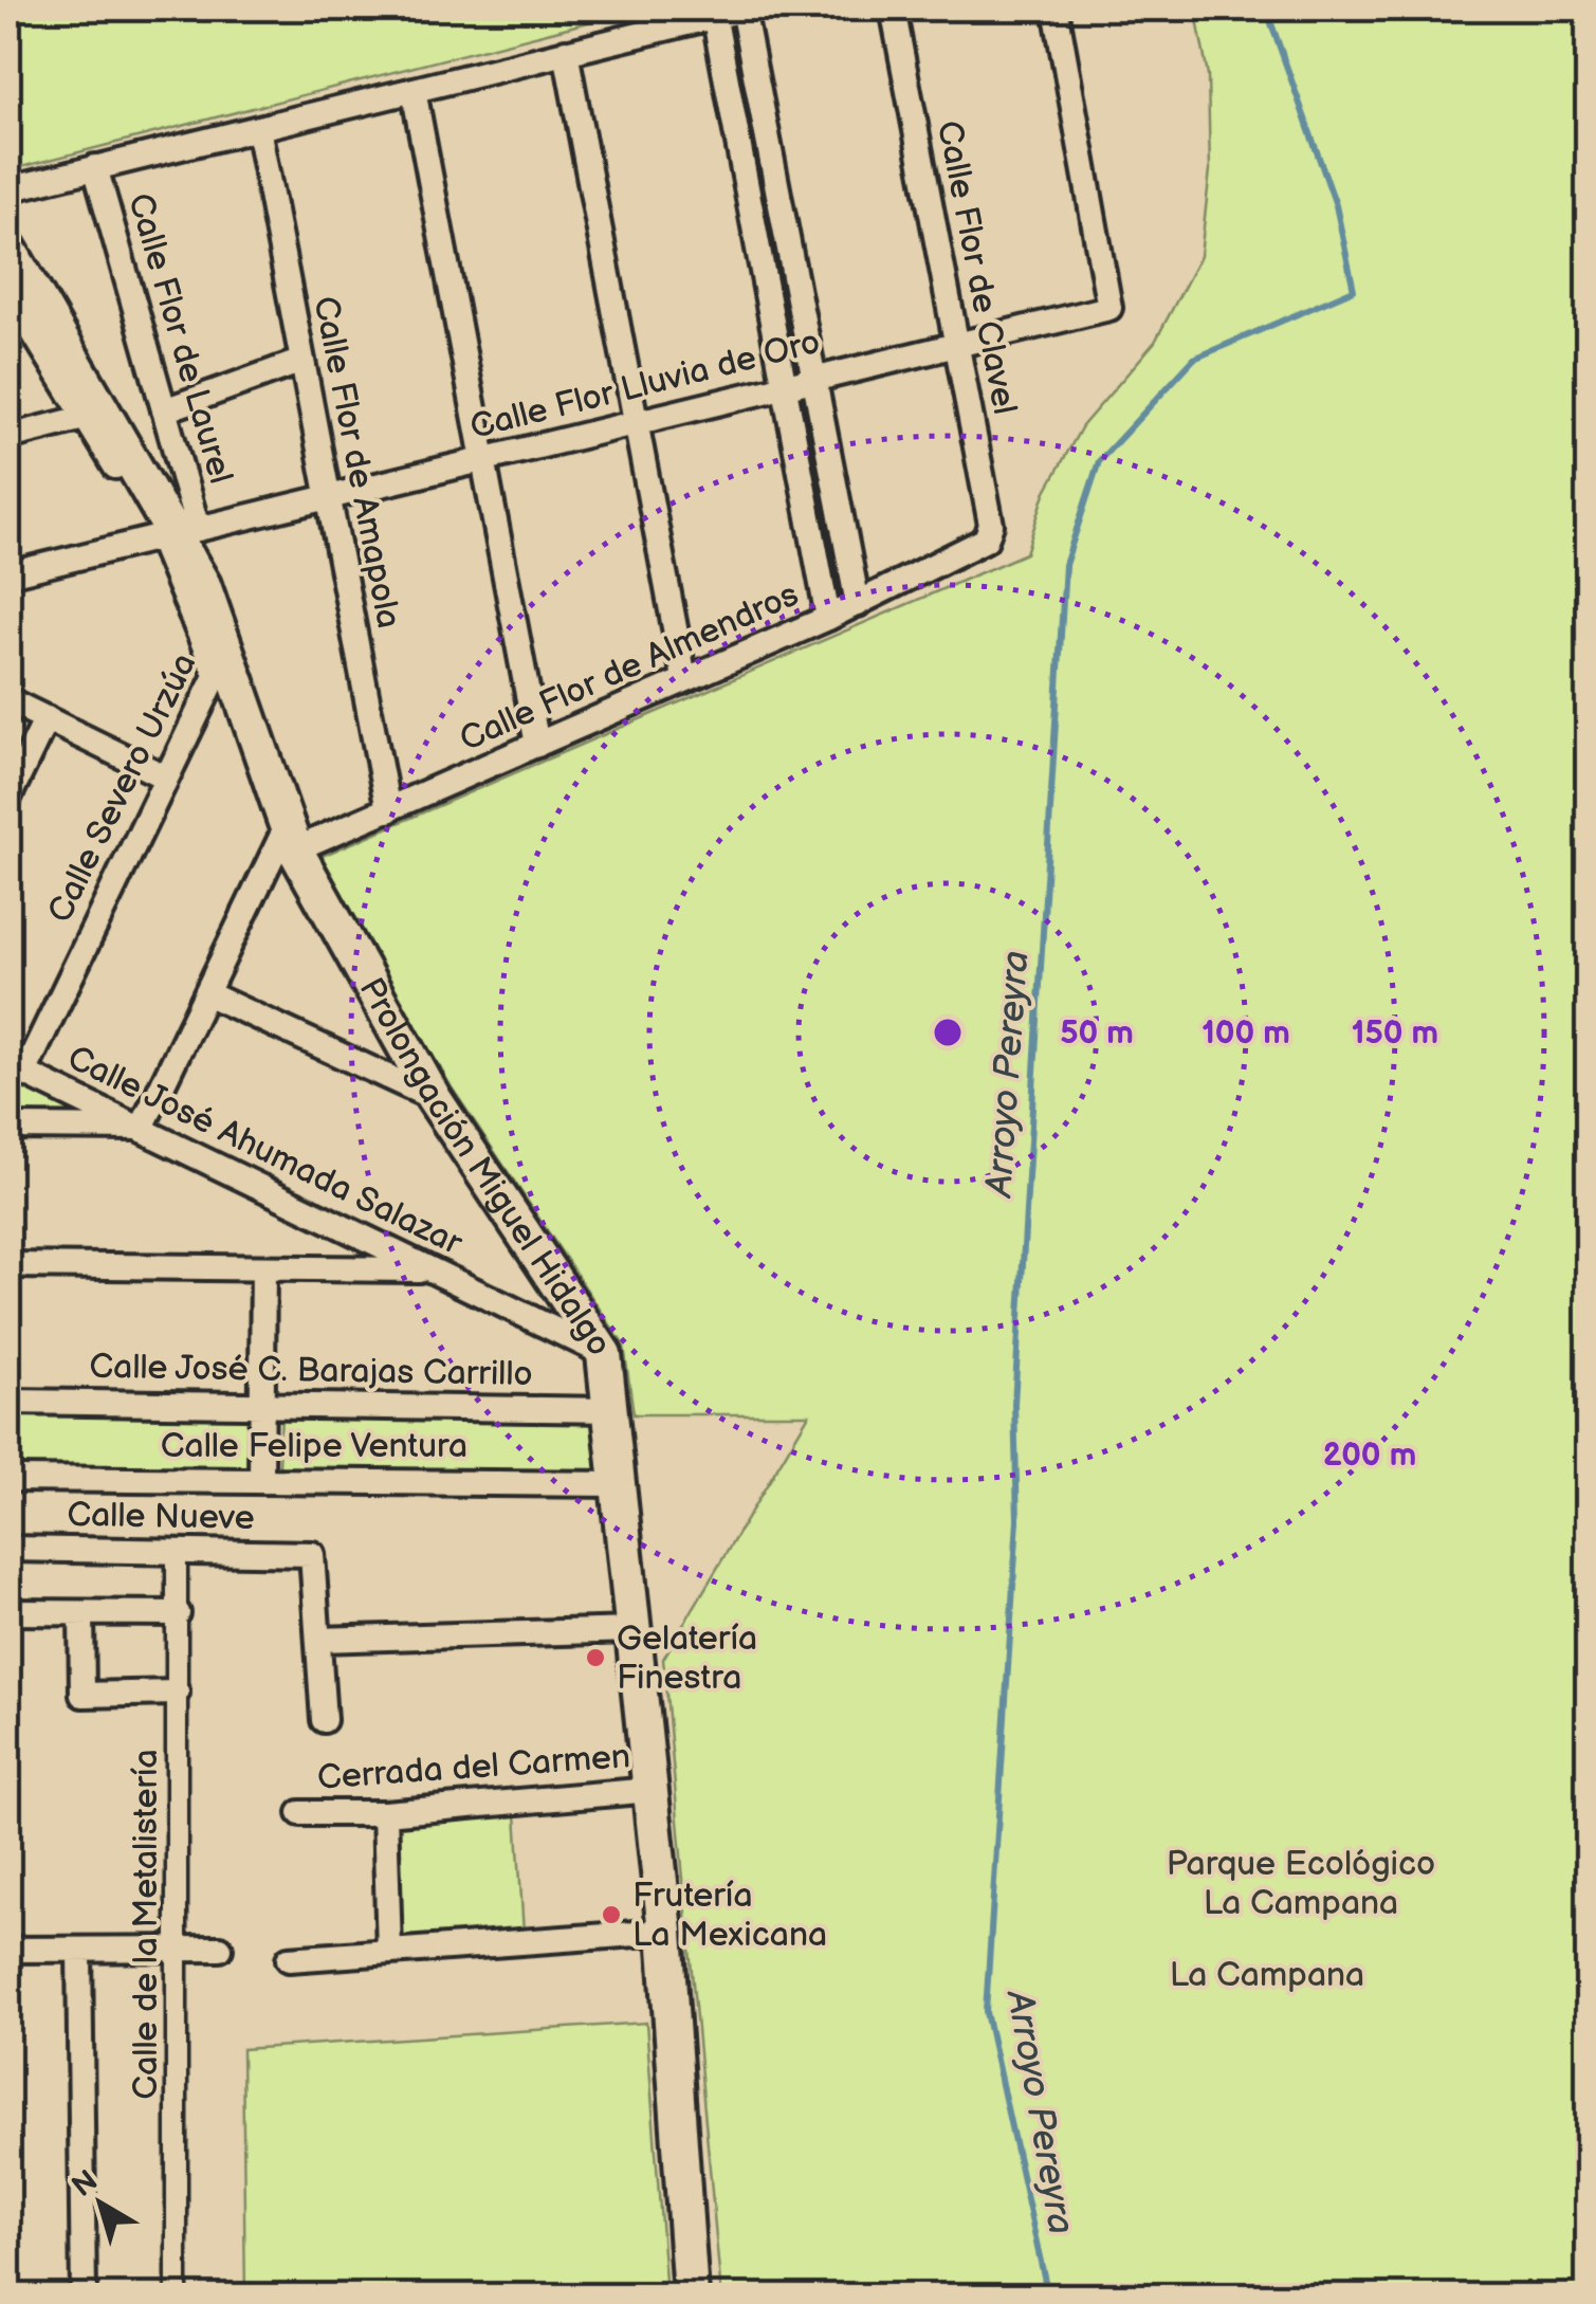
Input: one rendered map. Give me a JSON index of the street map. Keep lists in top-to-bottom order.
{
  "streets": {
    "main road": ["Prolongación Miguel Hidalgo"],
    "street": [
      "Calle Flor de Clavel",
      "Calle Flor de Laurel",
      "Calle Flor Lluvia de Oro",
      "Calle Flor de Amapola",
      "Calle Flor de Almendros",
      "Calle Severo Urzúa",
      "Calle José Ahumada Salazar",
      "Calle José C. Barajas Carrillo",
      "Calle Felipe Ventura",
      "Calle Nueve",
      "Cerrada del Carmen",
      "Calle de la Metalistería"
    ]
  },
  "crossings": [
    ["Calle Flor de Clavel", "Calle Flor Lluvia de Oro"],
    ["Calle Flor de Clavel", "Calle Flor de Almendros"],
    ["Calle Flor de Laurel", "Calle Flor Lluvia de Oro"],
    ["Calle Flor de Laurel", "Prolongación Miguel Hidalgo"],
    ["Calle Flor Lluvia de Oro", "Calle Flor de Amapola"],
    ["Calle Flor Lluvia de Oro", "Prolongación Miguel Hidalgo"],
    ["Calle Flor de Amapola", "Calle Flor de Almendros"],
    ["Calle Flor de Almendros", "Prolongación Miguel Hidalgo"],
    ["Calle Severo Urzúa", "Calle José Ahumada Salazar"],
    ["Calle Severo Urzúa", "Prolongación Miguel Hidalgo"],
    ["Calle José Ahumada Salazar", "Prolongación Miguel Hidalgo"],
    ["Prolongación Miguel Hidalgo", "Calle José C. Barajas Carrillo"],
    ["Prolongación Miguel Hidalgo", "Calle Felipe Ventura"],
    ["Prolongación Miguel Hidalgo", "Cerrada del Carmen"],
    ["Calle Nueve", "Calle de la Metalistería"]
  ],
  "water": ["Arroyo Pereyra"],
  "parks": ["Parque Ecológico La Campana", "La Campana"],
  "places": ["Gelatería Finestra", "Frutería La Mexicana"],
  "north": "top left",
  "rings": [
    "50 m",
    "100 m",
    "150 m",
    "200 m"
  ]
}
